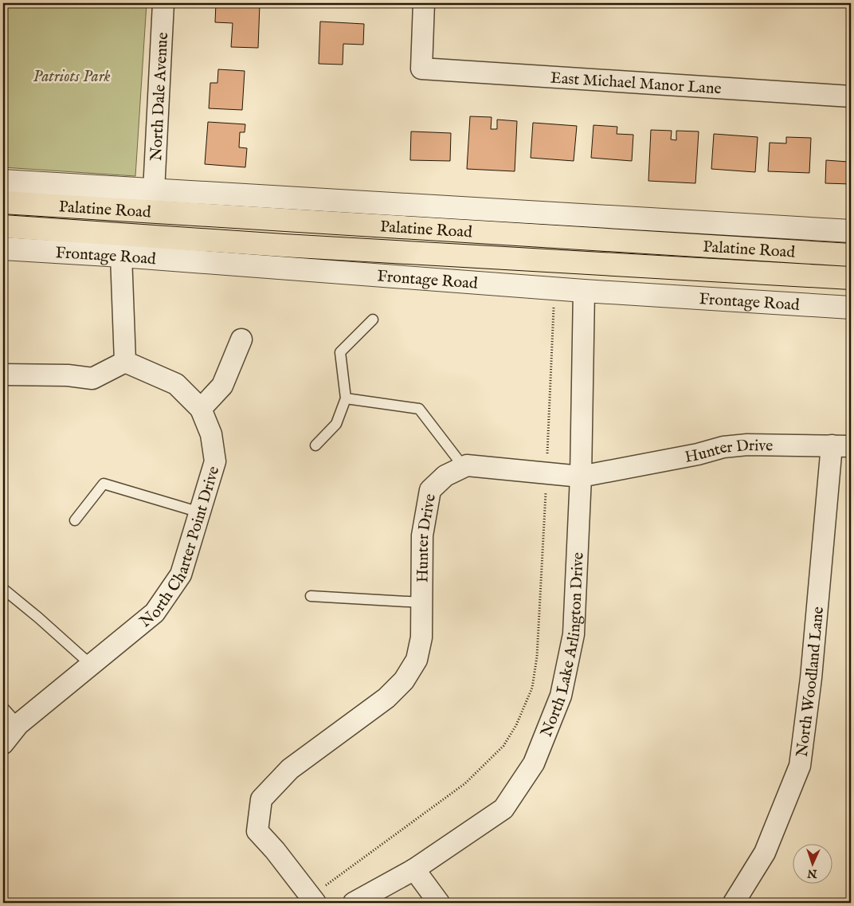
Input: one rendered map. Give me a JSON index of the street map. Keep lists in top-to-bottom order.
{
  "streets": {
    "highway": ["Palatine Road"],
    "street": [
      "East Michael Manor Lane",
      "North Dale Avenue",
      "Frontage Road",
      "Hunter Drive",
      "North Charter Point Drive",
      "North Lake Arlington Drive",
      "North Woodland Lane"
    ]
  },
  "crossings": [
    ["Frontage Road", "North Lake Arlington Drive"],
    ["Hunter Drive", "North Lake Arlington Drive"],
    ["Hunter Drive", "North Woodland Lane"]
  ],
  "parks": ["Patriots Park"],
  "north": "bottom"
}
